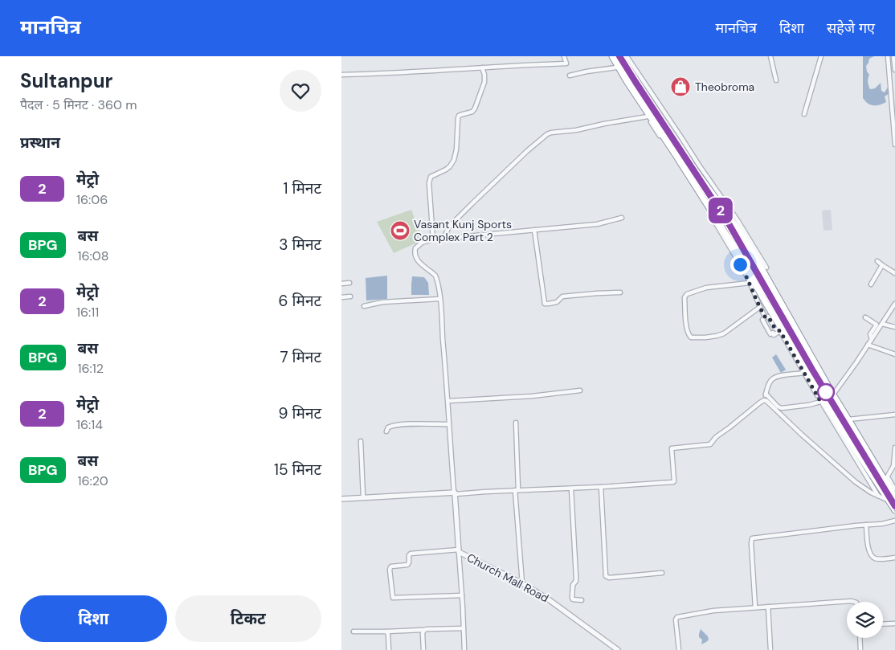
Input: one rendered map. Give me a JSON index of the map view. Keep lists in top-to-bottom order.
{
  "streets": {
    "street": ["Church Mall Road"]
  },
  "places": {
    "shop": ["Theobroma"],
    "sports": ["Vasant Kunj Sports Complex Part 2"]
  },
  "lines": ["metro line 2"],
  "page": {
    "header": "मानचित्र",
    "nav": ["मानचित्र", "दिशा", "सहेजे गए"],
    "heading": [
      ["Sultanpur", "पैदल · 5 मिनट · 360 m"],
      "प्रस्थान"
    ],
    "on_map": "2",
    "list": [
      {
        "mark": "2",
        "name": "मेट्रो",
        "note": "16:06",
        "value": "1 मिनट"
      },
      {
        "mark": "BPG",
        "name": "बस",
        "note": "16:08",
        "value": "3 मिनट"
      },
      {
        "mark": "2",
        "name": "मेट्रो",
        "note": "16:11",
        "value": "6 मिनट"
      },
      {
        "mark": "BPG",
        "name": "बस",
        "note": "16:12",
        "value": "7 मिनट"
      },
      {
        "mark": "2",
        "name": "मेट्रो",
        "note": "16:14",
        "value": "9 मिनट"
      },
      {
        "mark": "BPG",
        "name": "बस",
        "note": "16:20",
        "value": "15 मिनट"
      }
    ],
    "buttons": ["दिशा", "टिकट"]
  }
}
